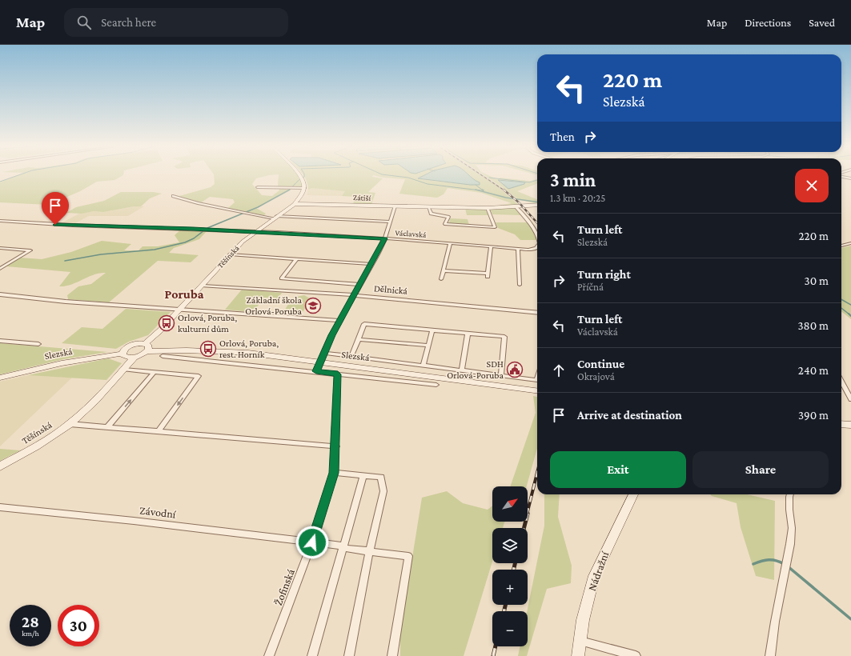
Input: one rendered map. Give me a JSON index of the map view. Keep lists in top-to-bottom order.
{
  "streets": {
    "street": [
      "Zátiší",
      "Václavská",
      "Těšínská",
      "Dělnická",
      "Slezská",
      "Závodní",
      "Nádražní",
      "Žofinská"
    ]
  },
  "crossings": [
    ["Zátiší", "Václavská"],
    ["Zátiší", "Těšínská"],
    ["Václavská", "Těšínská"],
    ["Těšínská", "Dělnická"],
    ["Těšínská", "Slezská"],
    ["Slezská", "Žofinská"],
    ["Závodní", "Žofinská"]
  ],
  "districts": ["Poruba"],
  "places": {
    "school or university": ["Základní škola Orlová-Poruba"],
    "bus stop": ["Orlová, Poruba, kulturní dům", "Orlová, Poruba, rest. Horník"],
    "public building": ["SDH Orlová-Poruba"]
  },
  "north": "top right",
  "page": {
    "header": "Map",
    "search": "Search here",
    "nav": ["Map", "Directions", "Saved"],
    "turn": ["220 m", "Slezská"],
    "then": "Then",
    "heading": ["3 min", "1.3 km · 20:25"],
    "list": [
      {
        "name": "Turn left",
        "note": "Slezská",
        "value": "220 m"
      },
      {
        "name": "Turn right",
        "note": "Příčná",
        "value": "30 m"
      },
      {
        "name": "Turn left",
        "note": "Václavská",
        "value": "380 m"
      },
      {
        "name": "Continue",
        "note": "Okrajová",
        "value": "240 m"
      },
      {
        "name": "Arrive at destination",
        "value": "390 m"
      }
    ],
    "buttons": ["Exit", "Share"],
    "map_buttons": ["+", "−"],
    "speed": "28 km/h",
    "limit": "30"
  }
}
